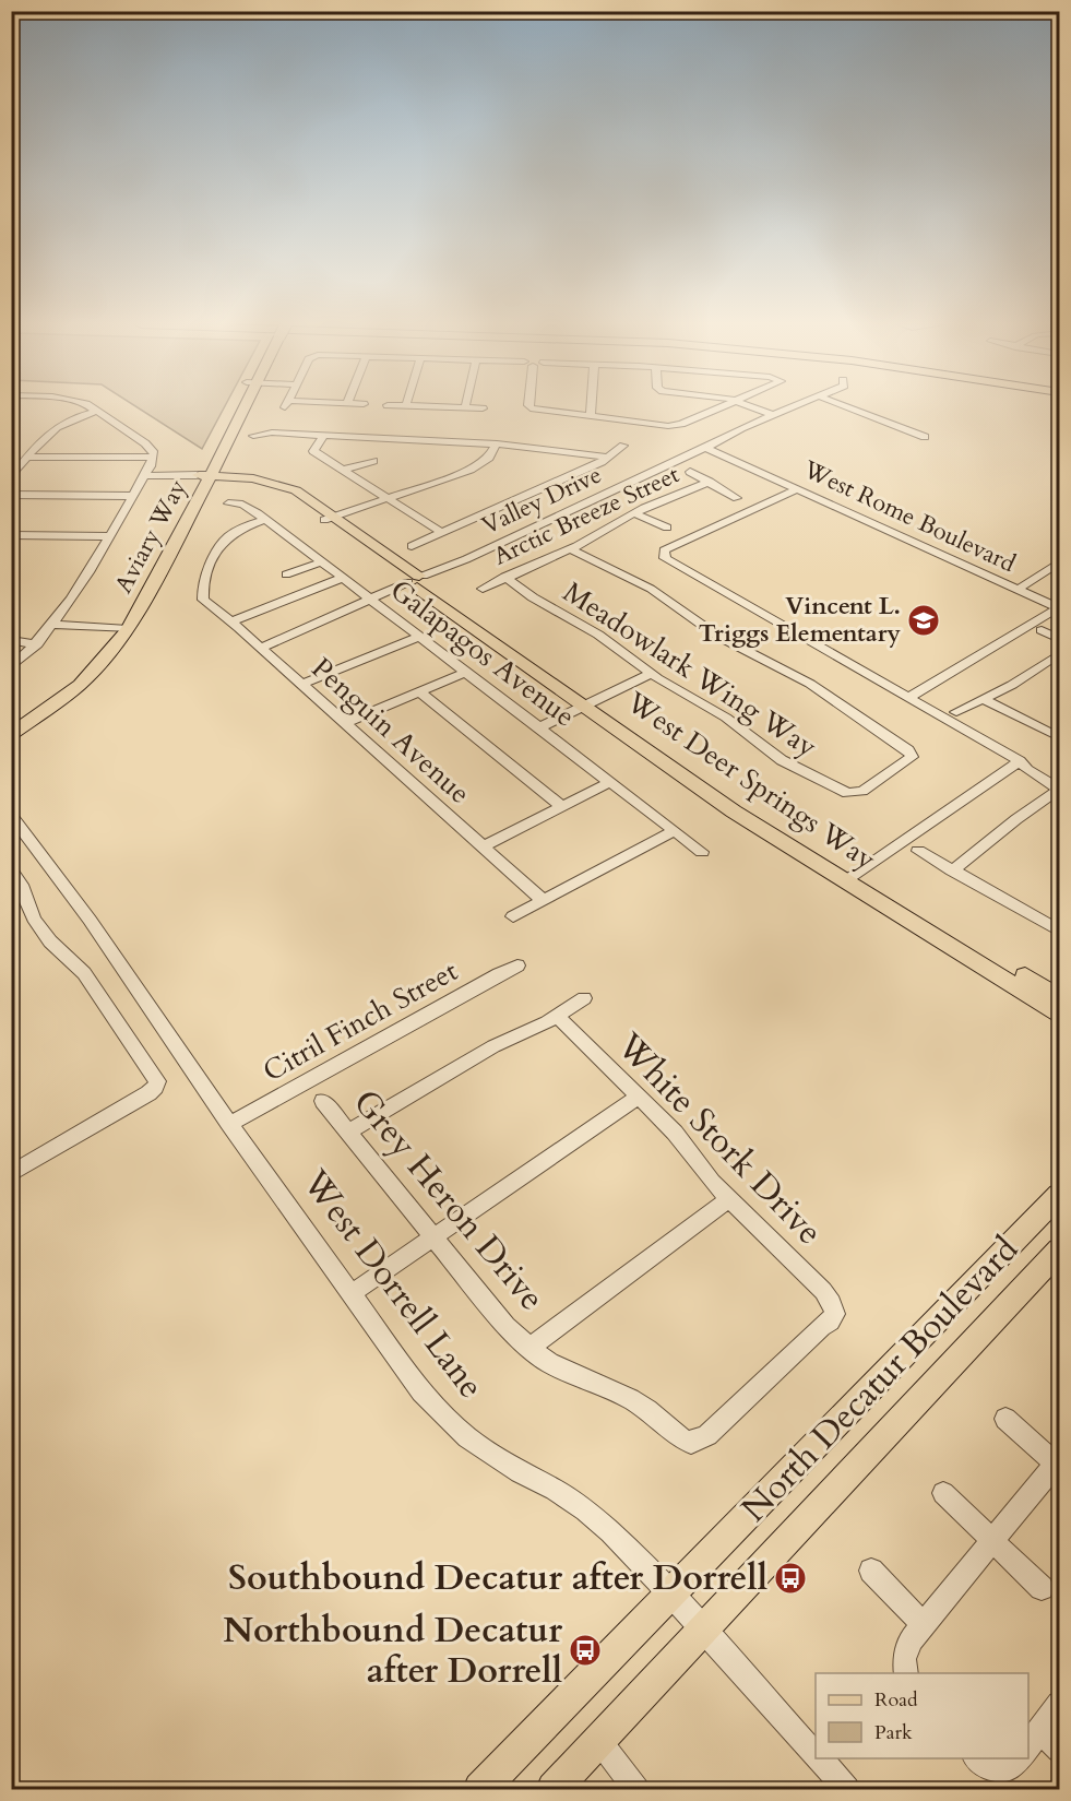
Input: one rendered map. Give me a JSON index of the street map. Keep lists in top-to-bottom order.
{
  "streets": {
    "main road": ["Aviary Way", "West Deer Springs Way", "North Decatur Boulevard"],
    "street": [
      "Valley Drive",
      "Arctic Breeze Street",
      "West Rome Boulevard",
      "Galapagos Avenue",
      "Meadowlark Wing Way",
      "Penguin Avenue",
      "Citril Finch Street",
      "White Stork Drive",
      "Grey Heron Drive",
      "West Dorrell Lane"
    ]
  },
  "crossings": [
    ["Valley Drive", "West Rome Boulevard"],
    ["Valley Drive", "Galapagos Avenue"],
    ["Valley Drive", "Penguin Avenue"],
    ["Valley Drive", "West Deer Springs Way"],
    ["Arctic Breeze Street", "Meadowlark Wing Way"],
    ["Aviary Way", "West Deer Springs Way"],
    ["Galapagos Avenue", "Penguin Avenue"],
    ["Citril Finch Street", "West Dorrell Lane"],
    ["White Stork Drive", "Grey Heron Drive"],
    ["West Dorrell Lane", "North Decatur Boulevard"]
  ],
  "places": {
    "school or university": ["Vincent L. Triggs Elementary"],
    "bus stop": ["Southbound Decatur after Dorrell", "Northbound Decatur after Dorrell"]
  },
  "legend": ["Road", "Park"]
}
